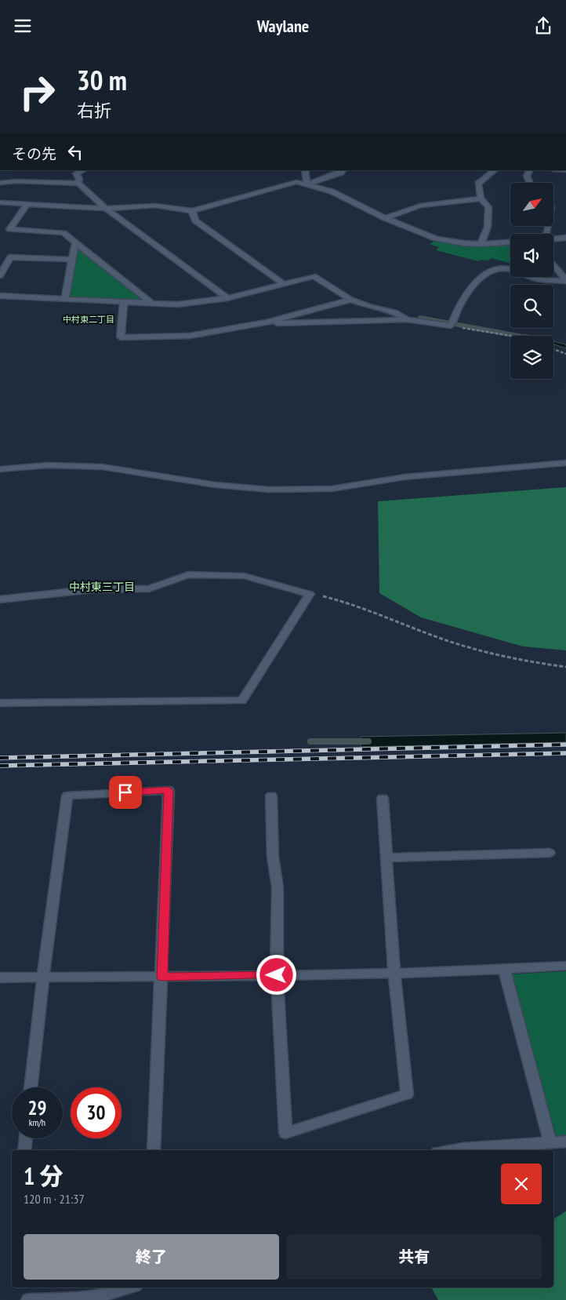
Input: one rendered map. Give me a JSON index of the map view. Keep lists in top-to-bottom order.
{
  "districts": ["中村東二丁目", "中村東三丁目"],
  "north": "top right",
  "page": {
    "header": "Waylane",
    "turn": ["30 m", "右折"],
    "then": "その先",
    "speed": "29 km/h",
    "limit": "30",
    "heading": ["1 分", "120 m · 21:37"],
    "buttons": ["終了", "共有"]
  }
}
